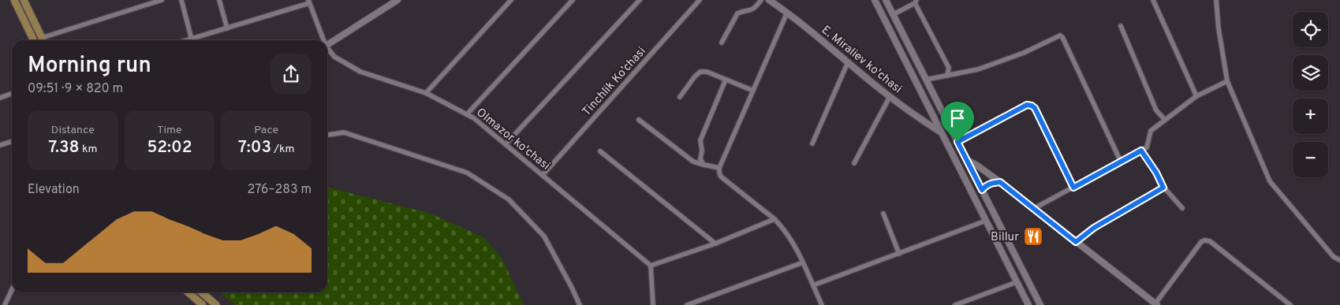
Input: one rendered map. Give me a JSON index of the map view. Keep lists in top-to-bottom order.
{
  "streets": {
    "main road": ["E. Miraliev ko'chasi"],
    "street": ["Tinchlik Ko’chasi", "Olmazor ko'chasi"]
  },
  "crossings": [
    ["Tinchlik Ko’chasi", "Olmazor ko'chasi"]
  ],
  "places": {
    "restaurant": ["Billur"]
  },
  "page": {
    "map_buttons": ["+", "−"],
    "heading": ["Morning run", "09:51 · 9 × 820 m"],
    "stats": [
      ["Distance", "7.38 km"],
      ["Time", "52:02"],
      ["Pace", "7:03 /km"]
    ],
    "chart": ["Elevation", "276–283 m"]
  }
}
